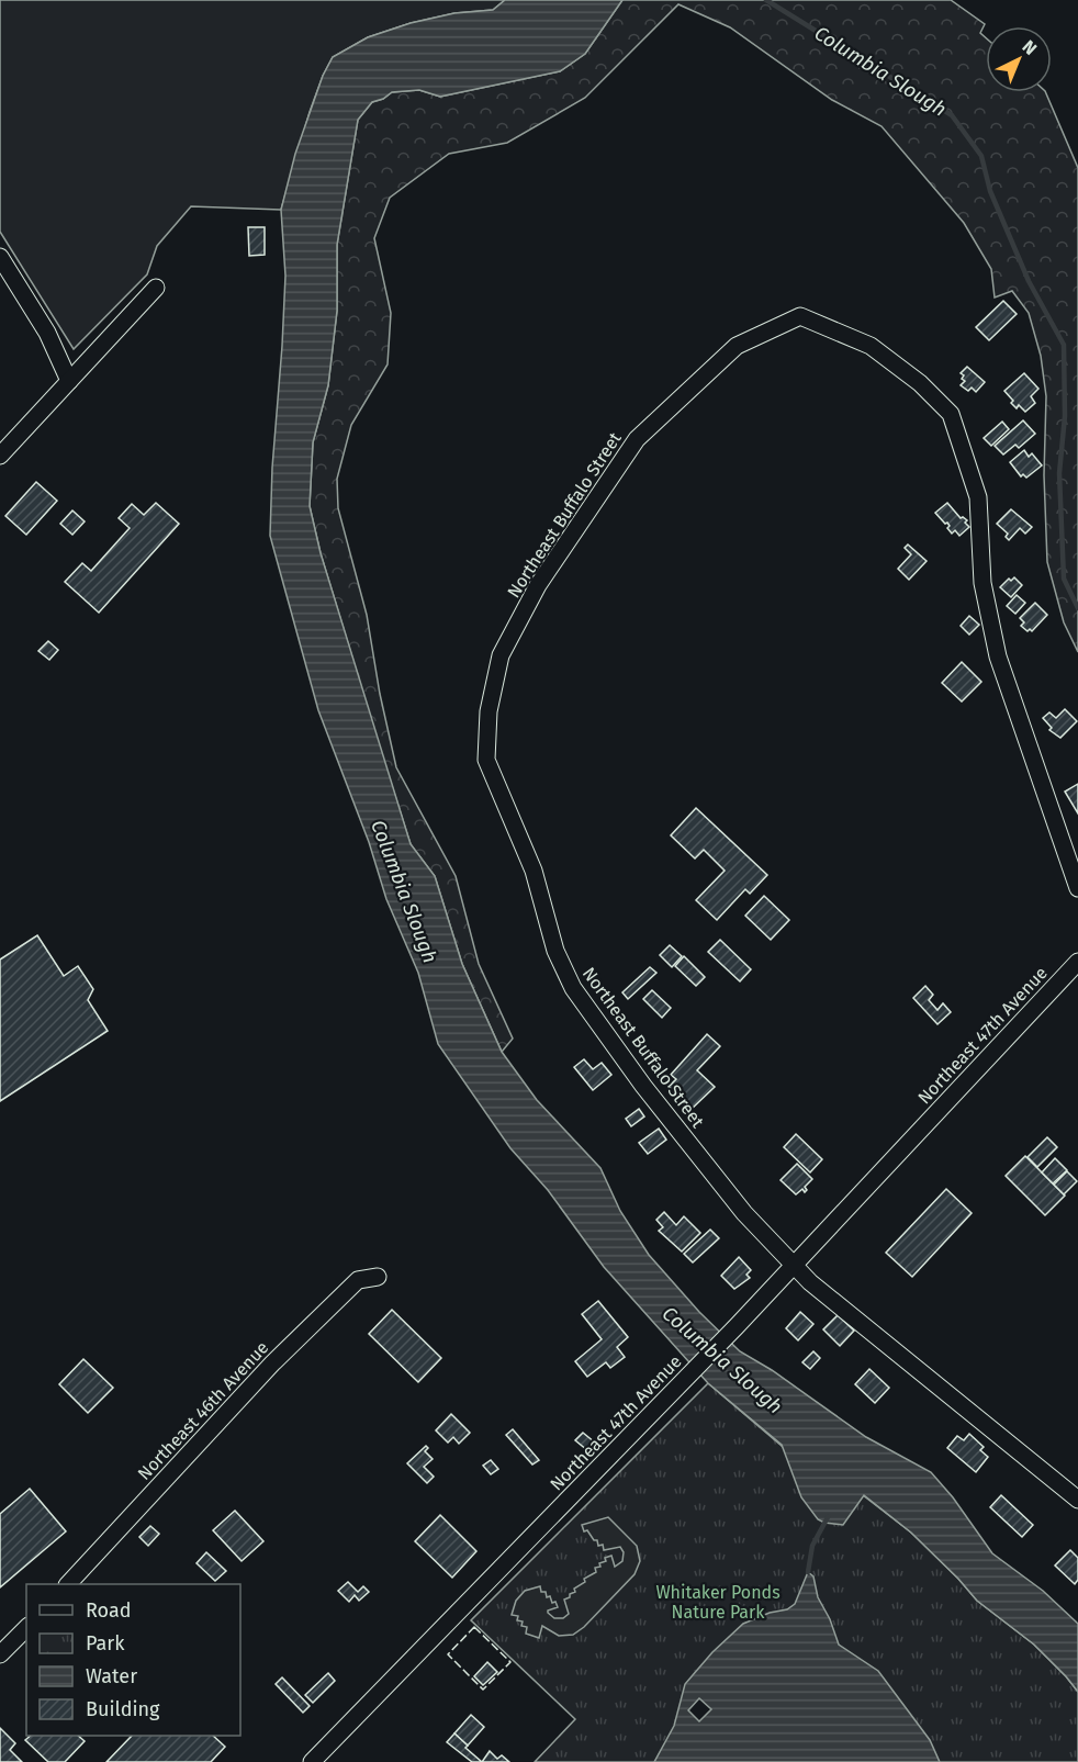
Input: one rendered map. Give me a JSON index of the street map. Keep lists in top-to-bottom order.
{
  "streets": {
    "street": ["Northeast Buffalo Street", "Northeast 47th Avenue", "Northeast 46th Avenue"]
  },
  "crossings": [
    ["Northeast Buffalo Street", "Northeast 47th Avenue"]
  ],
  "water": ["Columbia Slough"],
  "parks": ["Whitaker Ponds Nature Park"],
  "legend": [
    "Road",
    "Park",
    "Water",
    "Building"
  ],
  "north": "top right"
}
